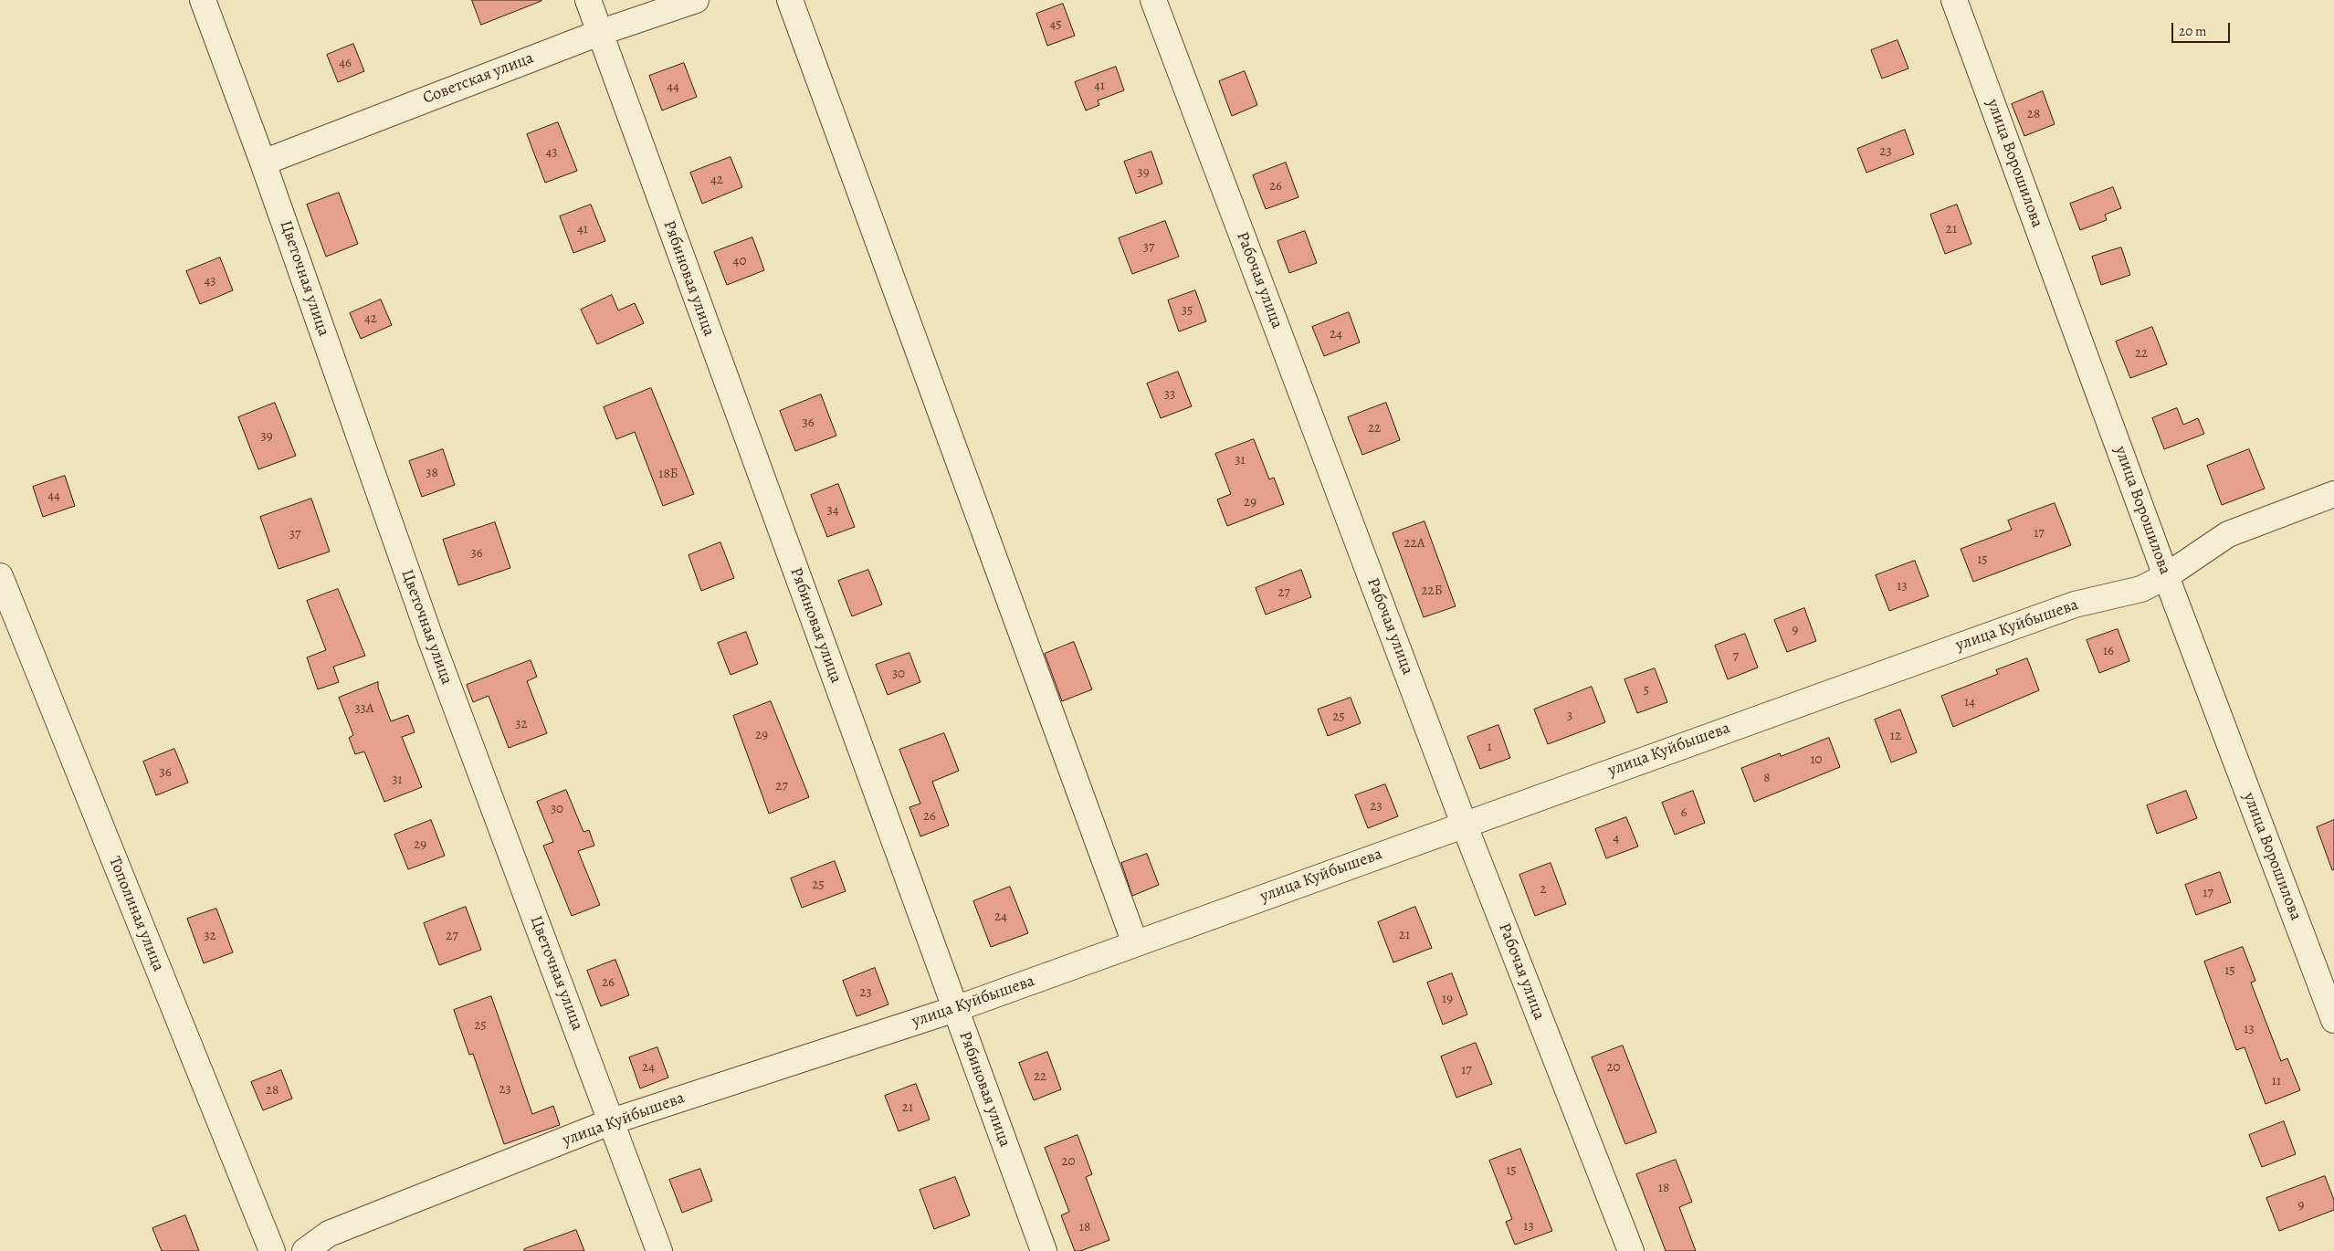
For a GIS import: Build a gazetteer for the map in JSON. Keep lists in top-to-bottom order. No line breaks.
{"streets":{"street":["Советская улица","улица Ворошилова","Цветочная улица","Рябиновая улица","Рабочая улица","улица Куйбышева","Тополиная улица"]},"crossings":[["Советская улица","Цветочная улица"],["Советская улица","Рябиновая улица"],["улица Ворошилова","улица Куйбышева"],["Цветочная улица","улица Куйбышева"],["Рябиновая улица","улица Куйбышева"],["Рабочая улица","улица Куйбышева"]],"house_numbers":["45","46","41","44","28","23","43","39","42","26","41","21","37","40","43","35","42","24","22","33","36","22","39","31","38","18Б","44","29","34","17","37","22А","36","15","13","22Б","27","9","16","7","30","5","14","33А","3","25","32","29","12","1","10","36","8","31","27","23","30","6","26","4","29","25","2","17","24","21","32","27","15","26","23","19","25","13","24","20","17","22","11","23","28","21","20","15","18","9","13","18"],"scale_bar":"20 m"}
